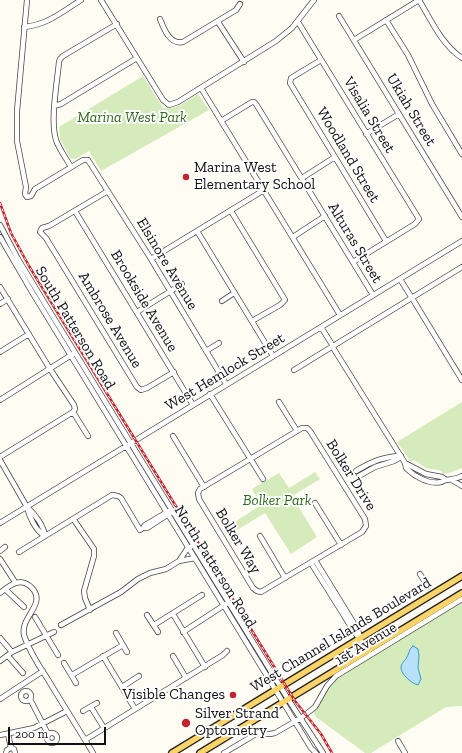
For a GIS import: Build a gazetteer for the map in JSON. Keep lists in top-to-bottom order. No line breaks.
{"streets":{"main road":["West Channel Islands Boulevard"],"street":["Ukiah Street","Visalia Street","Woodland Street","Alturas Street","Elsinore Avenue","Brookside Avenue","Ambrose Avenue","South Patterson Road","West Hemlock Street","Bolker Drive","Bolker Way","North Patterson Road","1st Avenue"]},"crossings":[["Visalia Street","Woodland Street"],["Alturas Street","West Hemlock Street"],["Elsinore Avenue","West Hemlock Street"],["Brookside Avenue","Ambrose Avenue"],["Brookside Avenue","West Hemlock Street"],["South Patterson Road","West Hemlock Street"],["South Patterson Road","North Patterson Road"],["West Hemlock Street","North Patterson Road"],["Bolker Drive","Bolker Way"],["North Patterson Road","West Channel Islands Boulevard"]],"parks":["Marina West Park","Bolker Park"],"places":["Marina West Elementary School","Visible Changes","Silver Strand Optometry"],"scale_bar":"200 m"}
